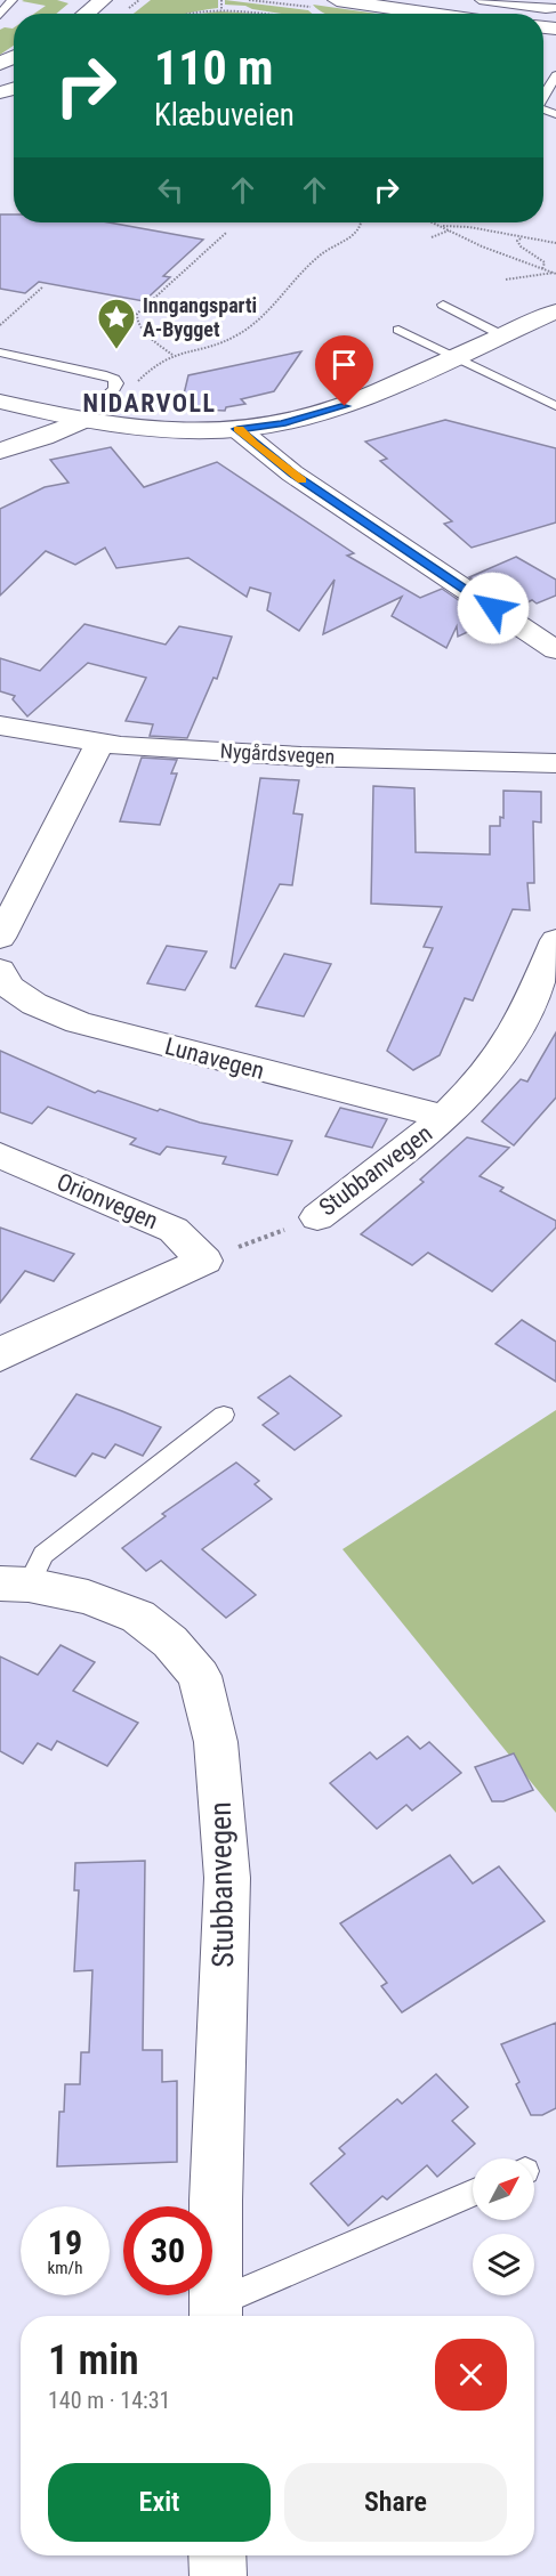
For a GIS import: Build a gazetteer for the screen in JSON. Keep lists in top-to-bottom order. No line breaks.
{"streets":{"street":["Nygårdsvegen","Lunavegen","Stubbanvegen","Orionvegen"]},"crossings":[["Lunavegen","Stubbanvegen"],["Stubbanvegen","Orionvegen"]],"districts":["NIDARVOLL"],"places":{"place":["Inngangsparti A-Bygget"]},"north":"top right","page":{"turn":["110 m","Klæbuveien"],"speed":"19 km/h","limit":"30","heading":["1 min","140 m · 14:31"],"buttons":["Exit","Share"]}}
